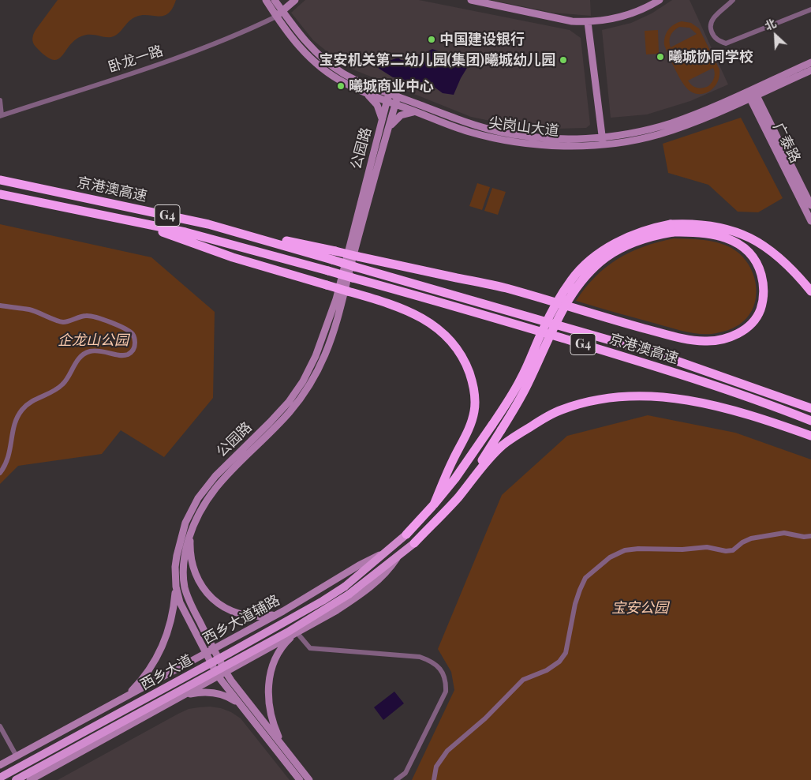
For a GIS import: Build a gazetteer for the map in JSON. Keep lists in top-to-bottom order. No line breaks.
{"streets":{"highway":["京港澳高速","G4"],"main road":["尖岗山大道","广泰路","公园路","西乡大道辅路","西乡大道"],"street":["卧龙一路"]},"crossings":[["卧龙一路","尖岗山大道"],["尖岗山大道","广泰路"],["尖岗山大道","公园路"],["公园路","西乡大道辅路"],["西乡大道辅路","西乡大道"]],"parks":["企龙山公园","宝安公园"],"places":["中国建设银行","曦城协同学校","宝安机关第二幼儿园(集团)曦城幼儿园","曦城商业中心"],"north":"top left"}
